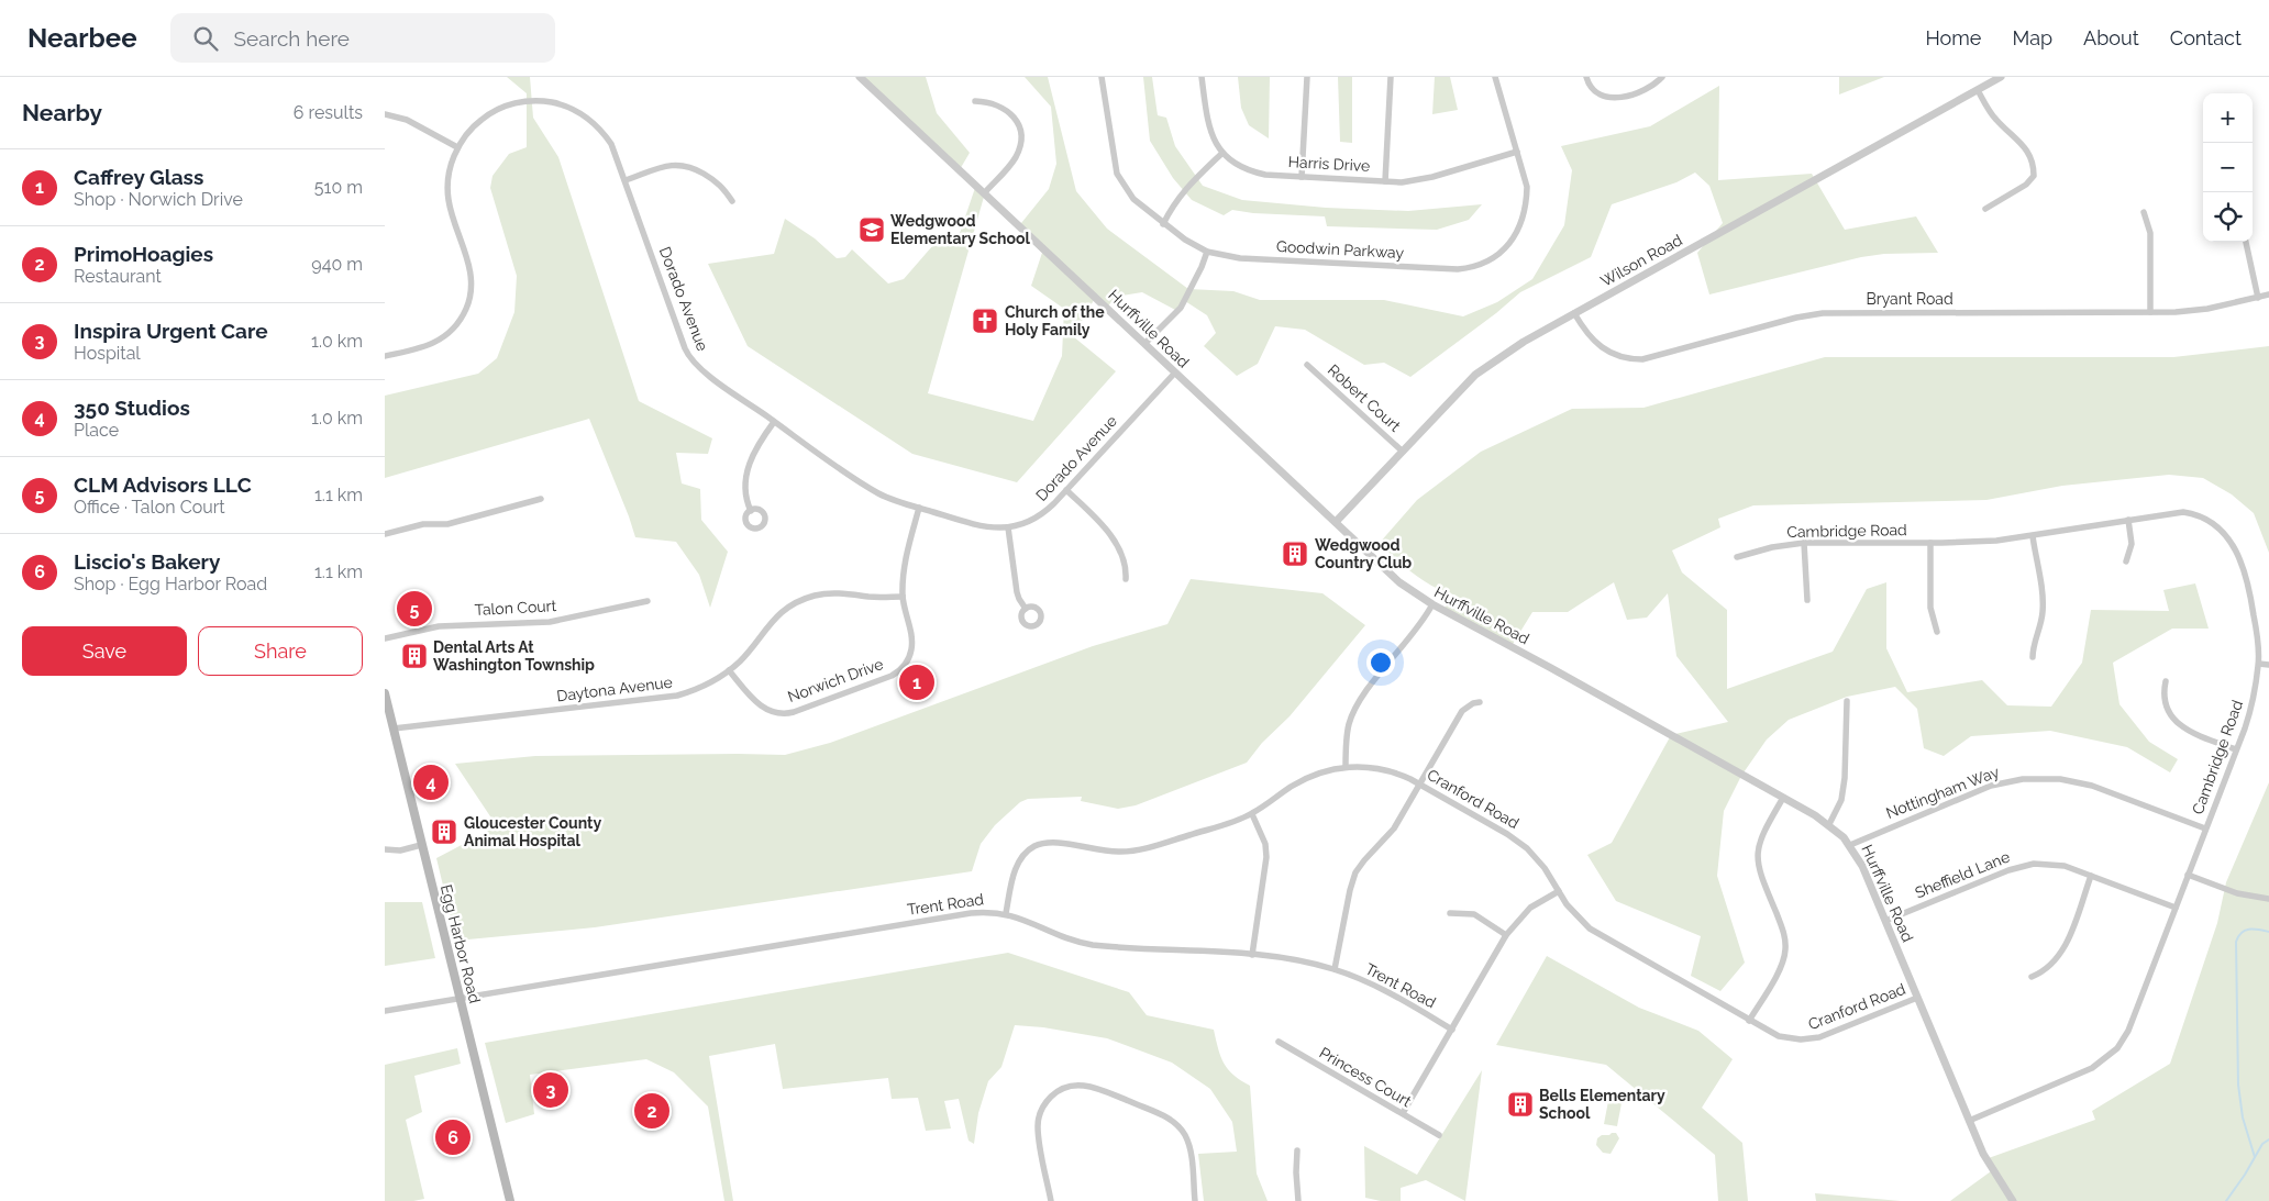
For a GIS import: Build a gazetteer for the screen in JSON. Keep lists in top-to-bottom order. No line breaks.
{"streets":{"main road":["Egg Harbor Road"],"street":["Harris Drive","Goodwin Parkway","Wilson Road","Dorado Avenue","Bryant Road","Hurffville Road","Robert Court","Cambridge Road","Talon Court","Norwich Drive","Daytona Avenue","Nottingham Way","Cranford Road","Sheffield Lane","Trent Road","Princess Court"]},"crossings":[["Harris Drive","Goodwin Parkway"],["Wilson Road","Bryant Road"],["Wilson Road","Hurffville Road"],["Wilson Road","Robert Court"],["Dorado Avenue","Hurffville Road"],["Dorado Avenue","Norwich Drive"],["Hurffville Road","Cambridge Road"],["Hurffville Road","Nottingham Way"],["Hurffville Road","Cranford Road"],["Hurffville Road","Sheffield Lane"],["Cambridge Road","Nottingham Way"],["Cambridge Road","Sheffield Lane"],["Norwich Drive","Daytona Avenue"],["Daytona Avenue","Egg Harbor Road"],["Cranford Road","Trent Road"],["Trent Road","Egg Harbor Road"]],"places":{"school or university":["Wedgwood Elementary School"],"church":["Church of the Holy Family"],"building":["Wedgwood Country Club","Dental Arts At Washington Township","Gloucester County Animal Hospital","Bells Elementary School"]},"page":{"header":"Nearbee","search":"Search here","nav":["Home","Map","About","Contact"],"heading":["Nearby","6 results"],"map_buttons":["+","−"],"list":[{"mark":"1","name":"Caffrey Glass","note":"Shop · Norwich Drive","value":"510 m"},{"mark":"2","name":"PrimoHoagies","note":"Restaurant","value":"940 m"},{"mark":"3","name":"Inspira Urgent Care","note":"Hospital","value":"1.0 km"},{"mark":"4","name":"350 Studios","note":"Place","value":"1.0 km"},{"mark":"5","name":"CLM Advisors LLC","note":"Office · Talon Court","value":"1.1 km"},{"mark":"6","name":"Liscio's Bakery","note":"Shop · Egg Harbor Road","value":"1.1 km"}],"pins":["5","1","4","3","2","6"],"buttons":["Save","Share"]}}
